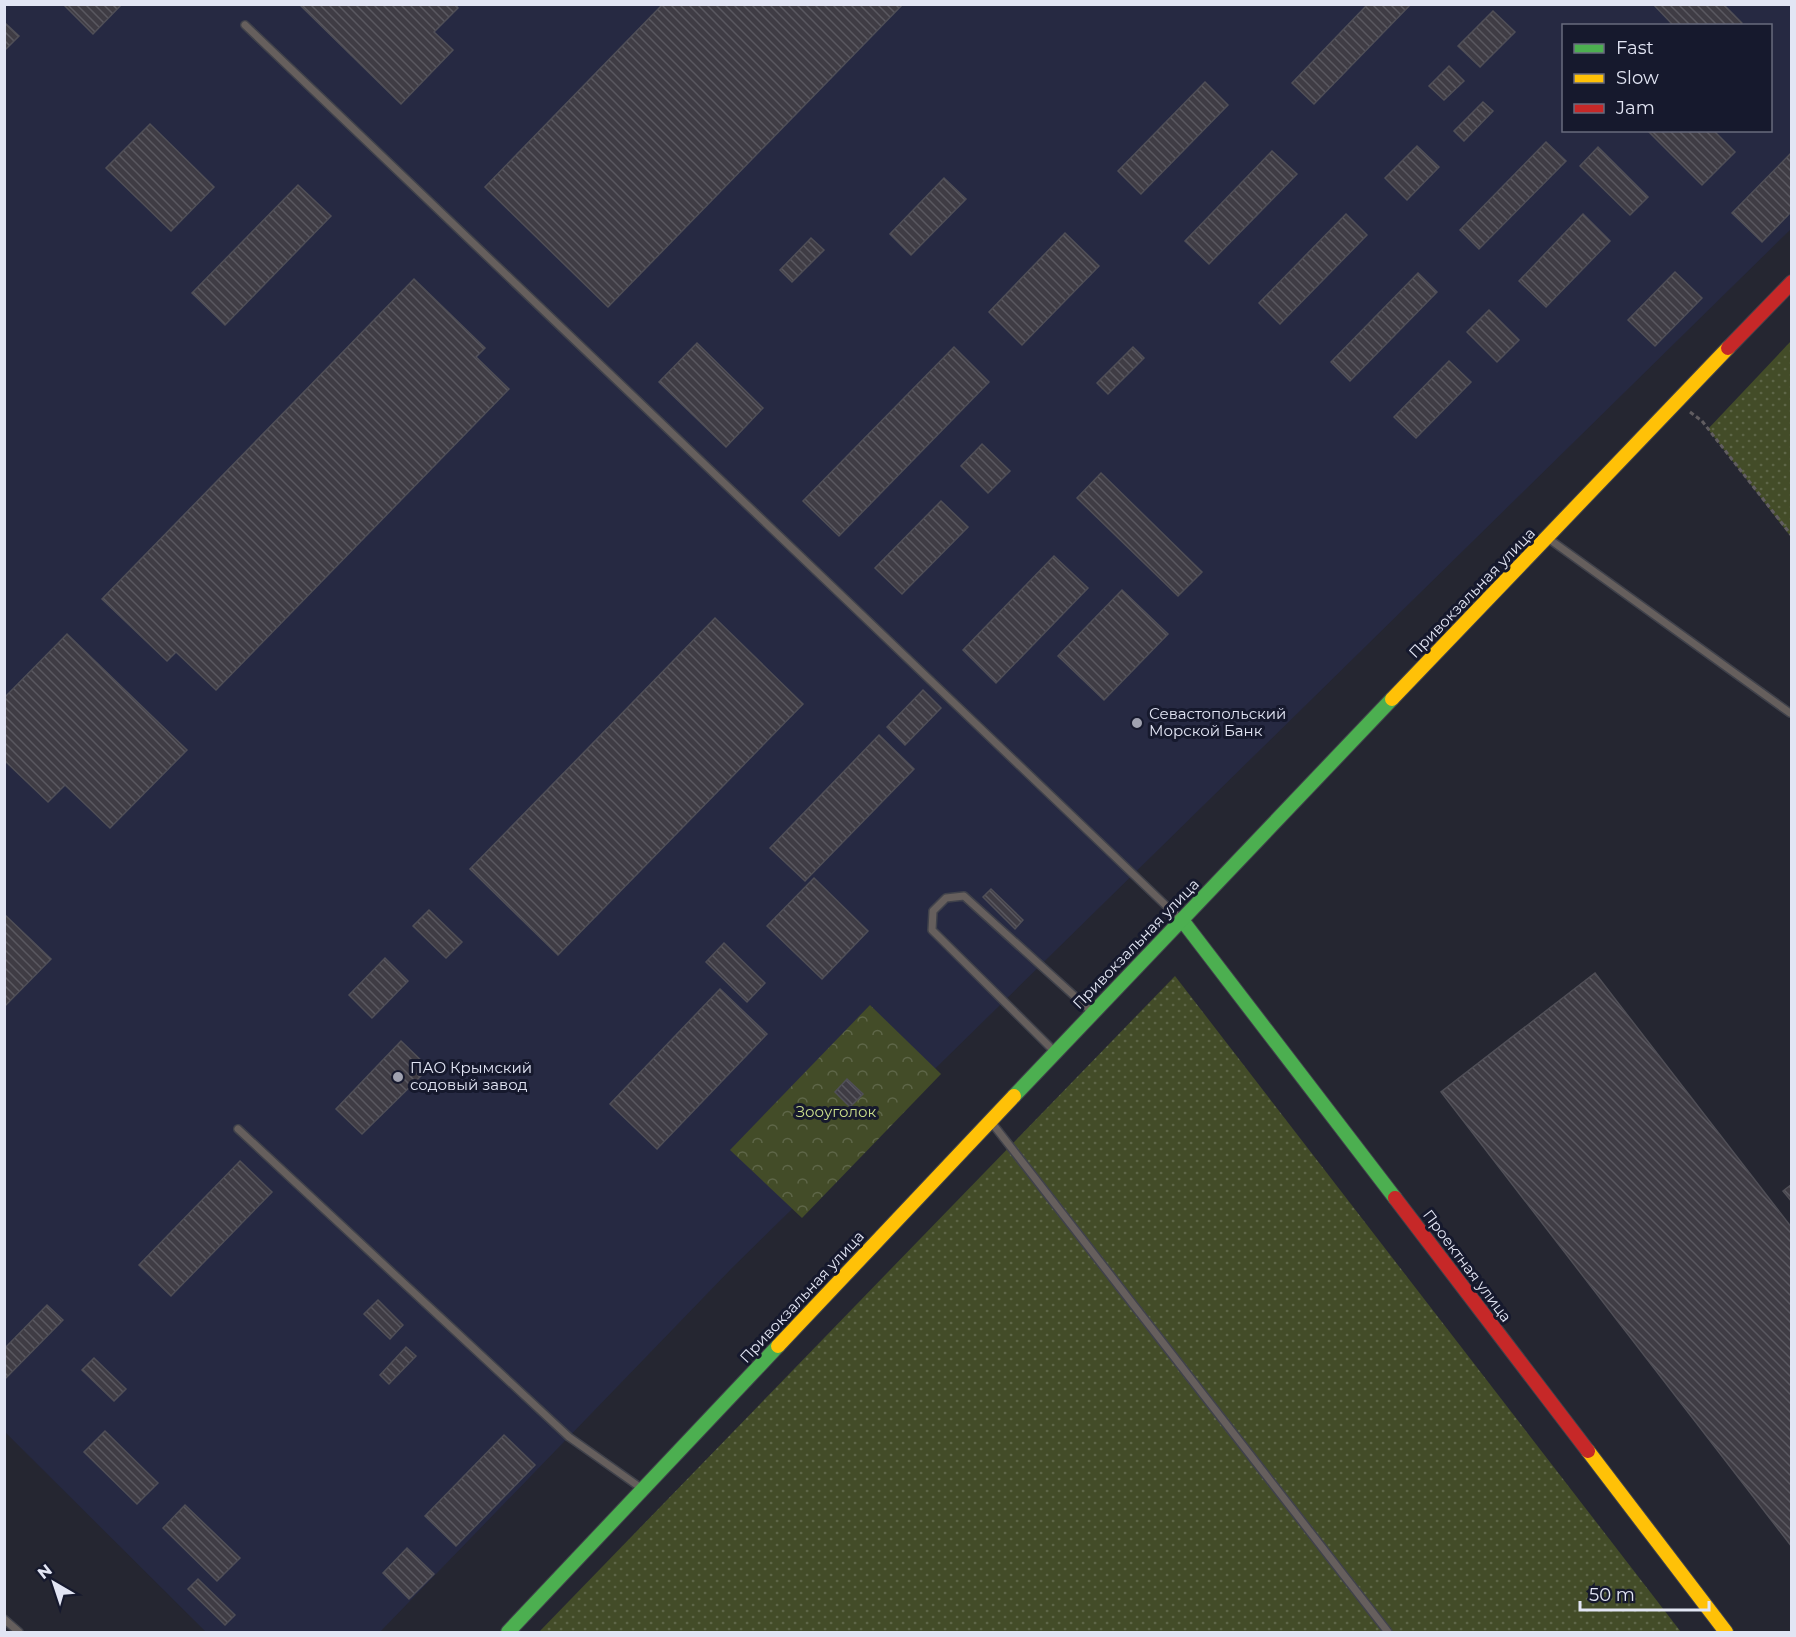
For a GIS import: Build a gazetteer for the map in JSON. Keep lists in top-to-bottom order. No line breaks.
{"streets":{"main road":["Привокзальная улица","Проектная улица"]},"crossings":[["Привокзальная улица","Проектная улица"]],"parks":["Зооуголок"],"places":["Севастопольский Морской Банк","ПАО Крымский содовый завод"],"legend":["Fast","Slow","Jam"],"scale_bar":"50 m","north":"top left"}
